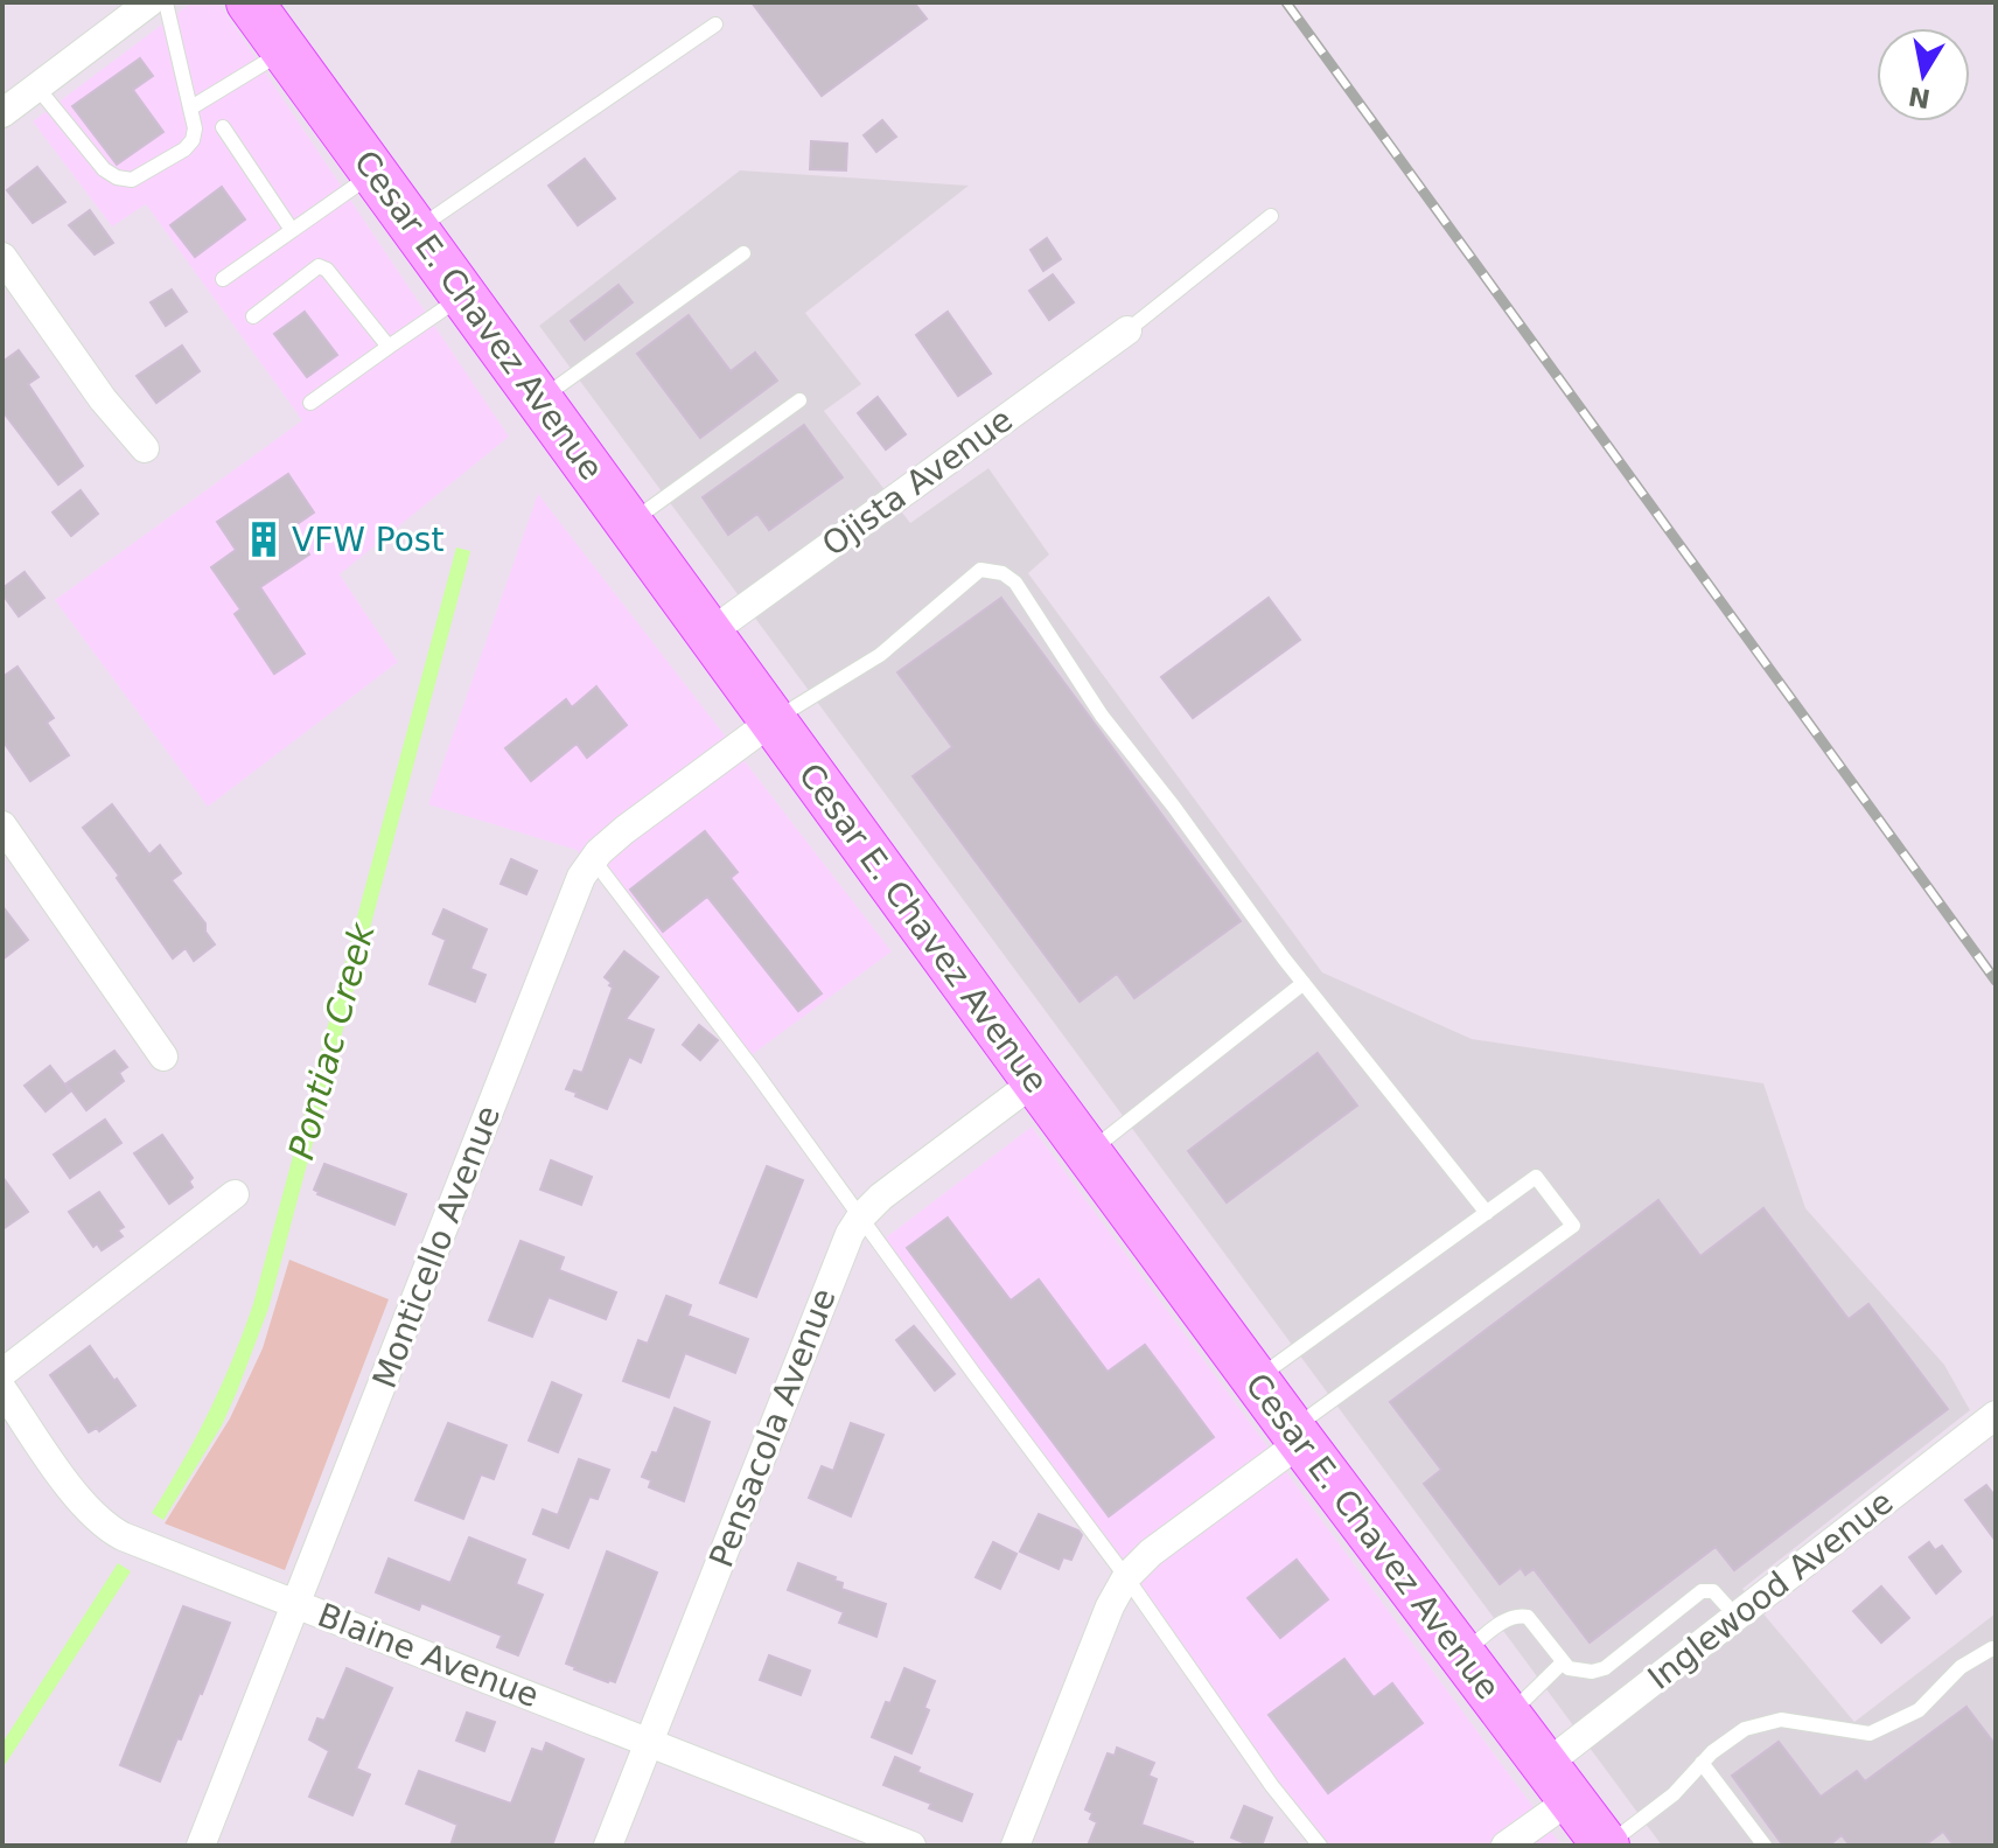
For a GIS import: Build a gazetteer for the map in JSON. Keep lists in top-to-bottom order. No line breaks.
{"streets":{"main road":["Cesar E. Chavez Avenue"],"street":["Ojista Avenue","Monticello Avenue","Pensacola Avenue","Inglewood Avenue","Blaine Avenue"]},"crossings":[["Cesar E. Chavez Avenue","Ojista Avenue"],["Cesar E. Chavez Avenue","Monticello Avenue"],["Cesar E. Chavez Avenue","Pensacola Avenue"],["Cesar E. Chavez Avenue","Inglewood Avenue"],["Monticello Avenue","Blaine Avenue"],["Pensacola Avenue","Blaine Avenue"]],"water":["Pontiac Creek"],"places":{"building":["VFW Post"]},"north":"bottom"}
